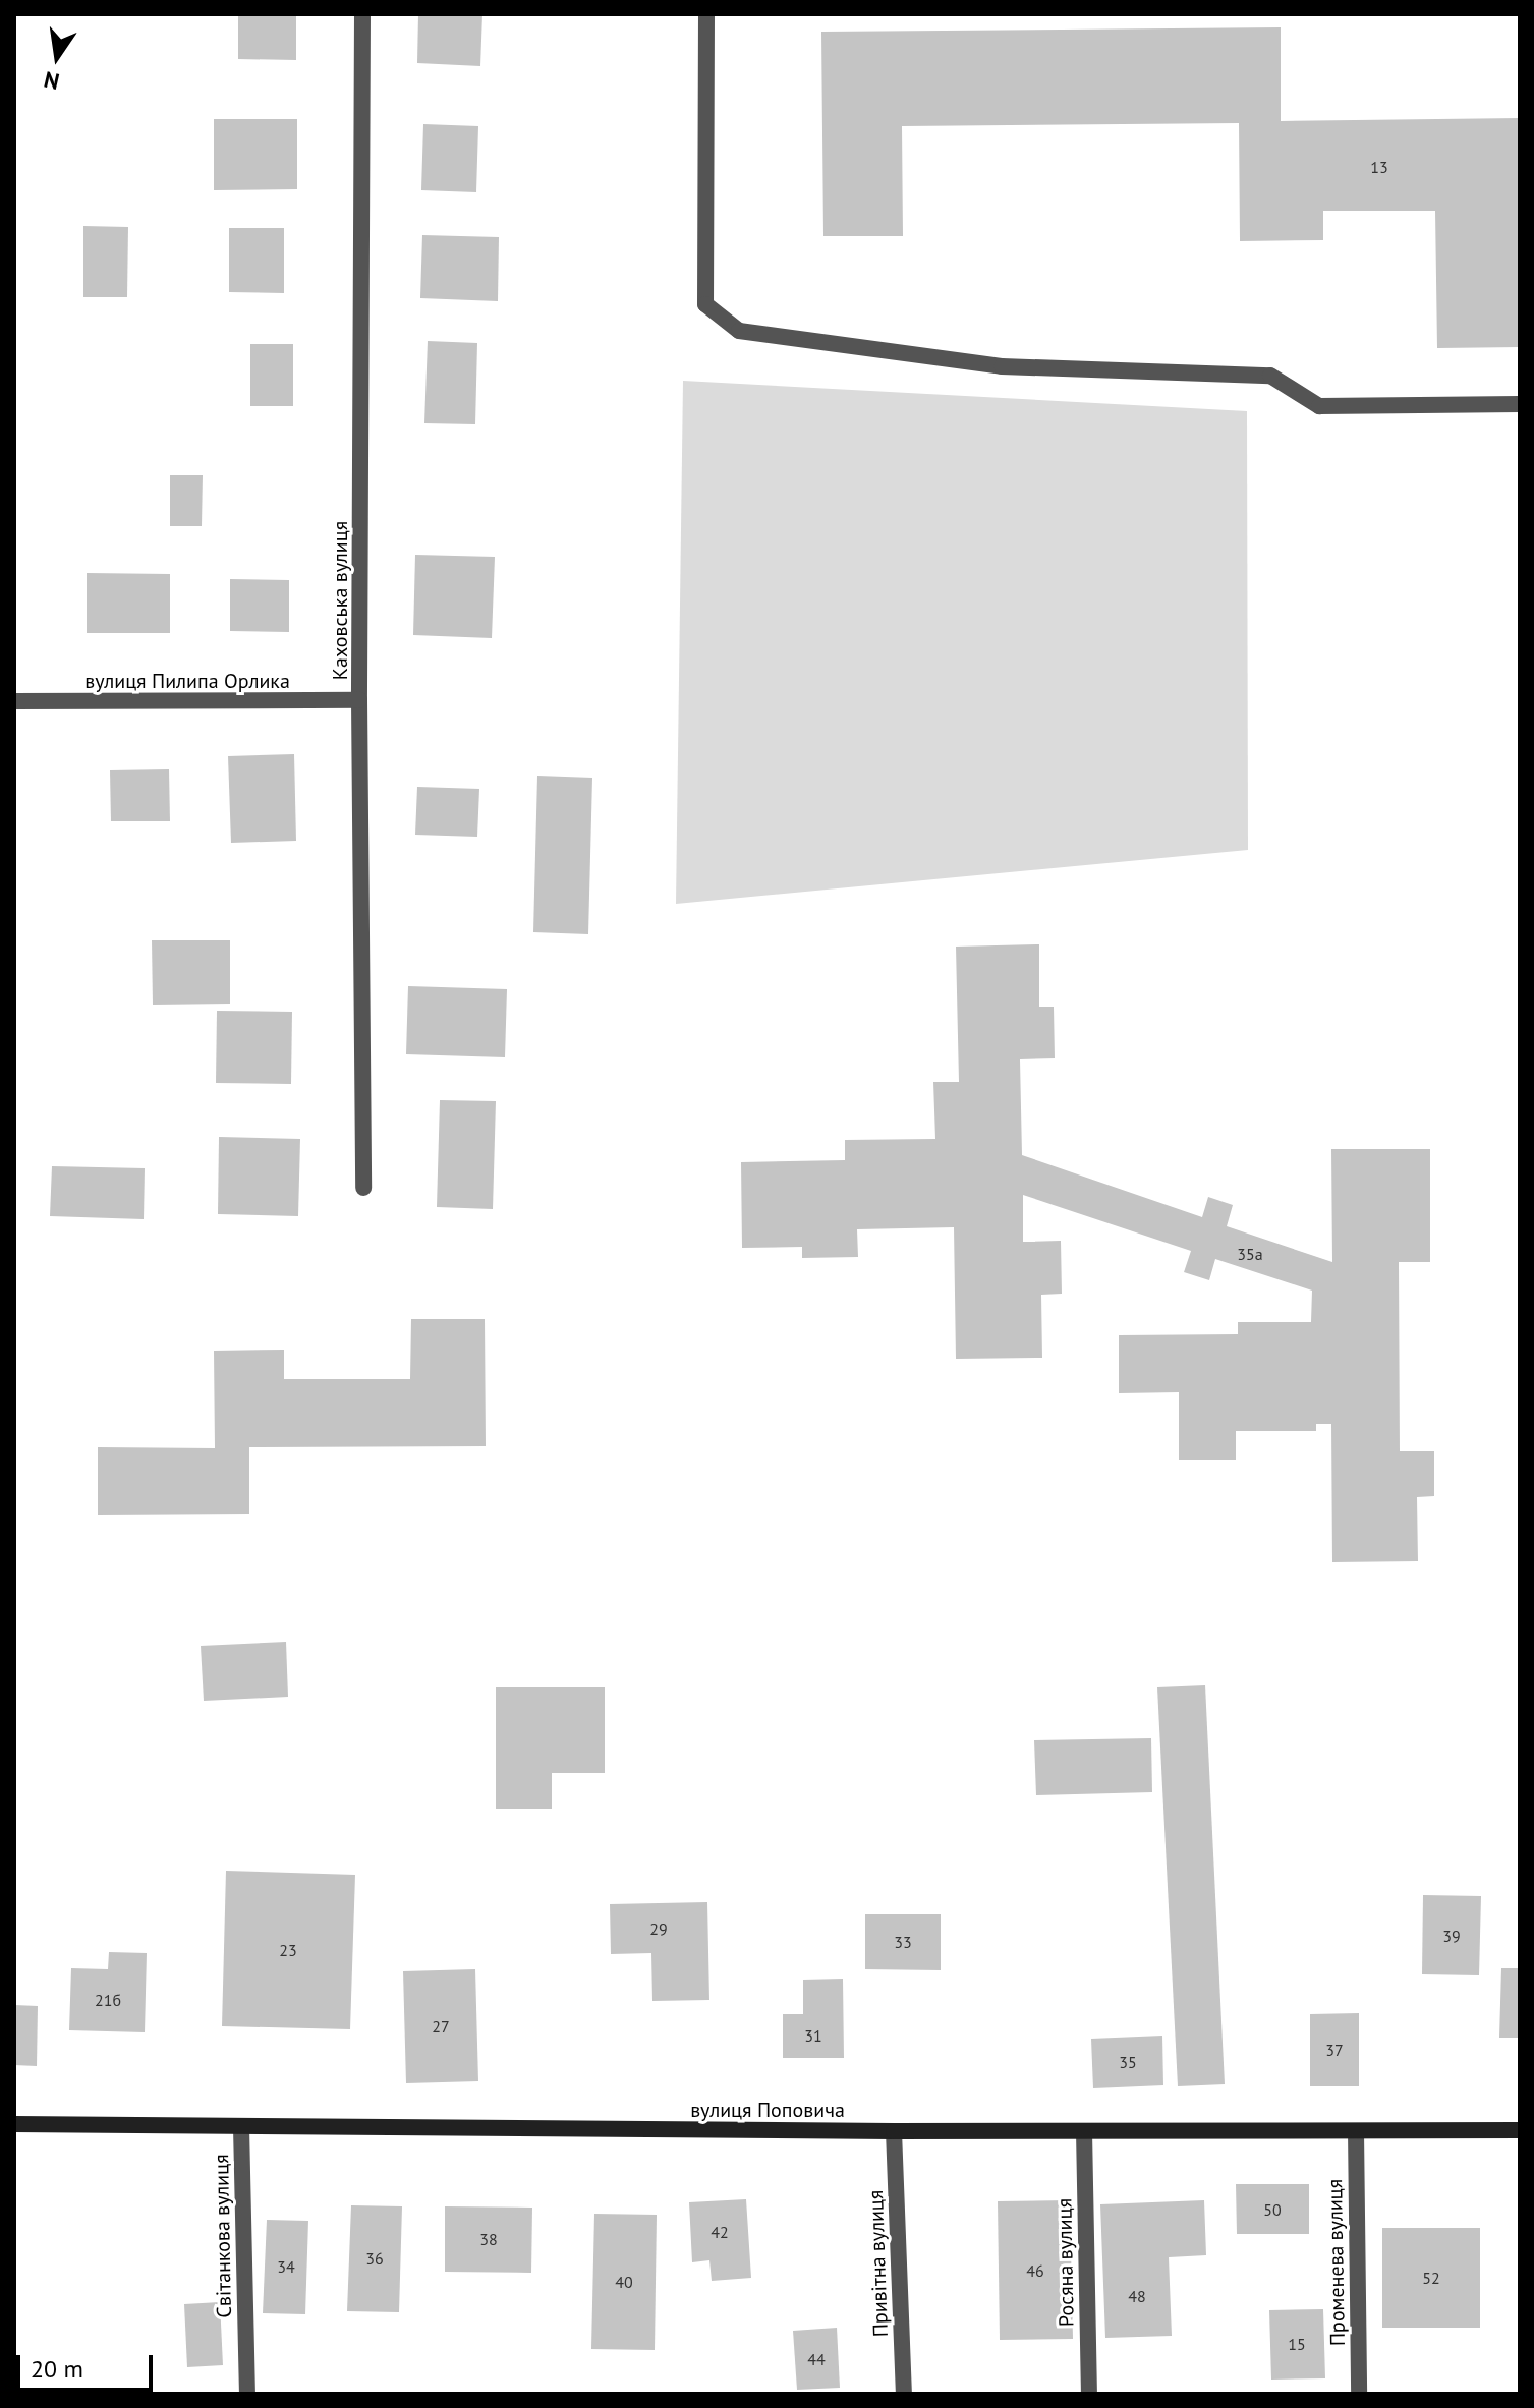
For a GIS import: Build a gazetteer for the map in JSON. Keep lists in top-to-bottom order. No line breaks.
{"streets":{"street":["Каховська вулиця","вулиця Пилипа Орлика","вулиця Поповича","Світанкова вулиця","Росяна вулиця","Променева вулиця","Привітна вулиця"]},"crossings":[["Каховська вулиця","вулиця Пилипа Орлика"],["вулиця Поповича","Світанкова вулиця"],["вулиця Поповича","Росяна вулиця"],["вулиця Поповича","Променева вулиця"],["вулиця Поповича","Привітна вулиця"]],"house_numbers":["13","35а","29","39","33","23","21б","27","31","37","35","50","42","38","36","34","46","52","40","48","15","44"],"scale_bar":"20 m","north":"bottom"}
